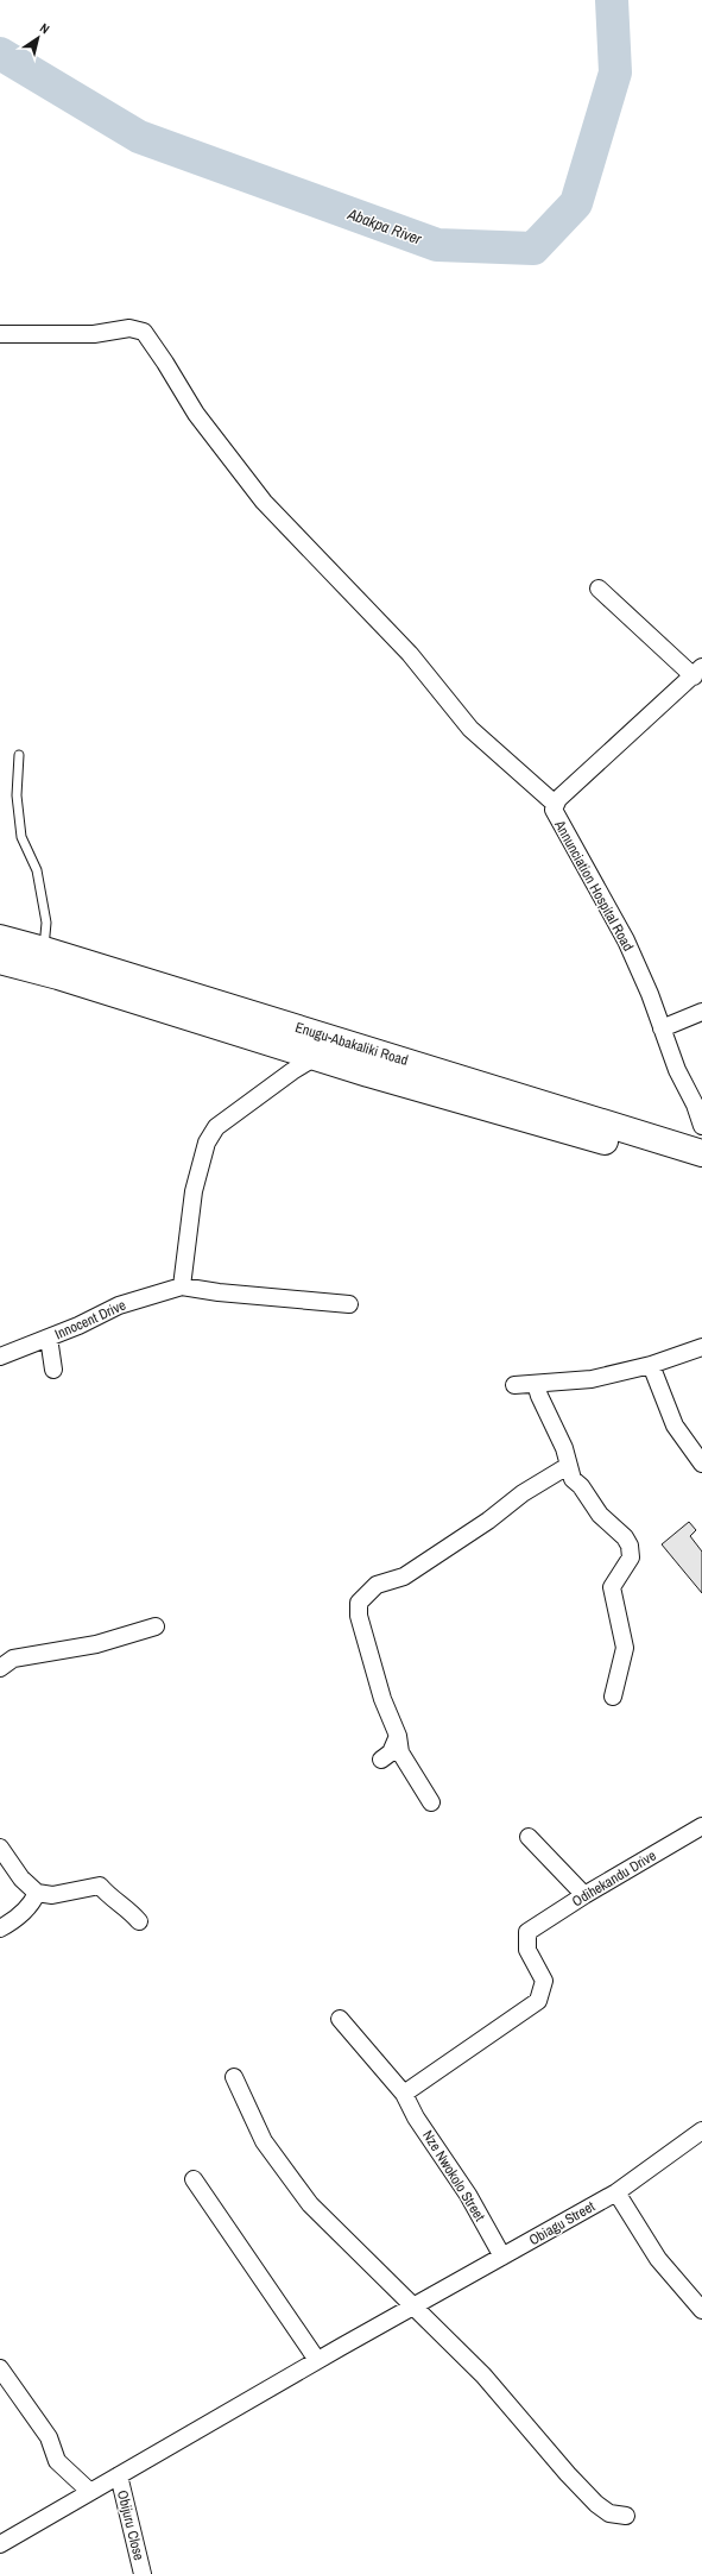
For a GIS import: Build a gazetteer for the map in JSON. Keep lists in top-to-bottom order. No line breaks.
{"streets":{"highway":["Enugu-Abakaliki Road"],"street":["Annunciation Hospital Road","Innocent Drive","Odihekandu Drive","Nze Nwokolo Street","Obiagu Street","Obijuru Close"]},"crossings":[["Odihekandu Drive","Nze Nwokolo Street"],["Nze Nwokolo Street","Obiagu Street"],["Obiagu Street","Obijuru Close"]],"water":["Abakpa River"],"north":"top right"}
